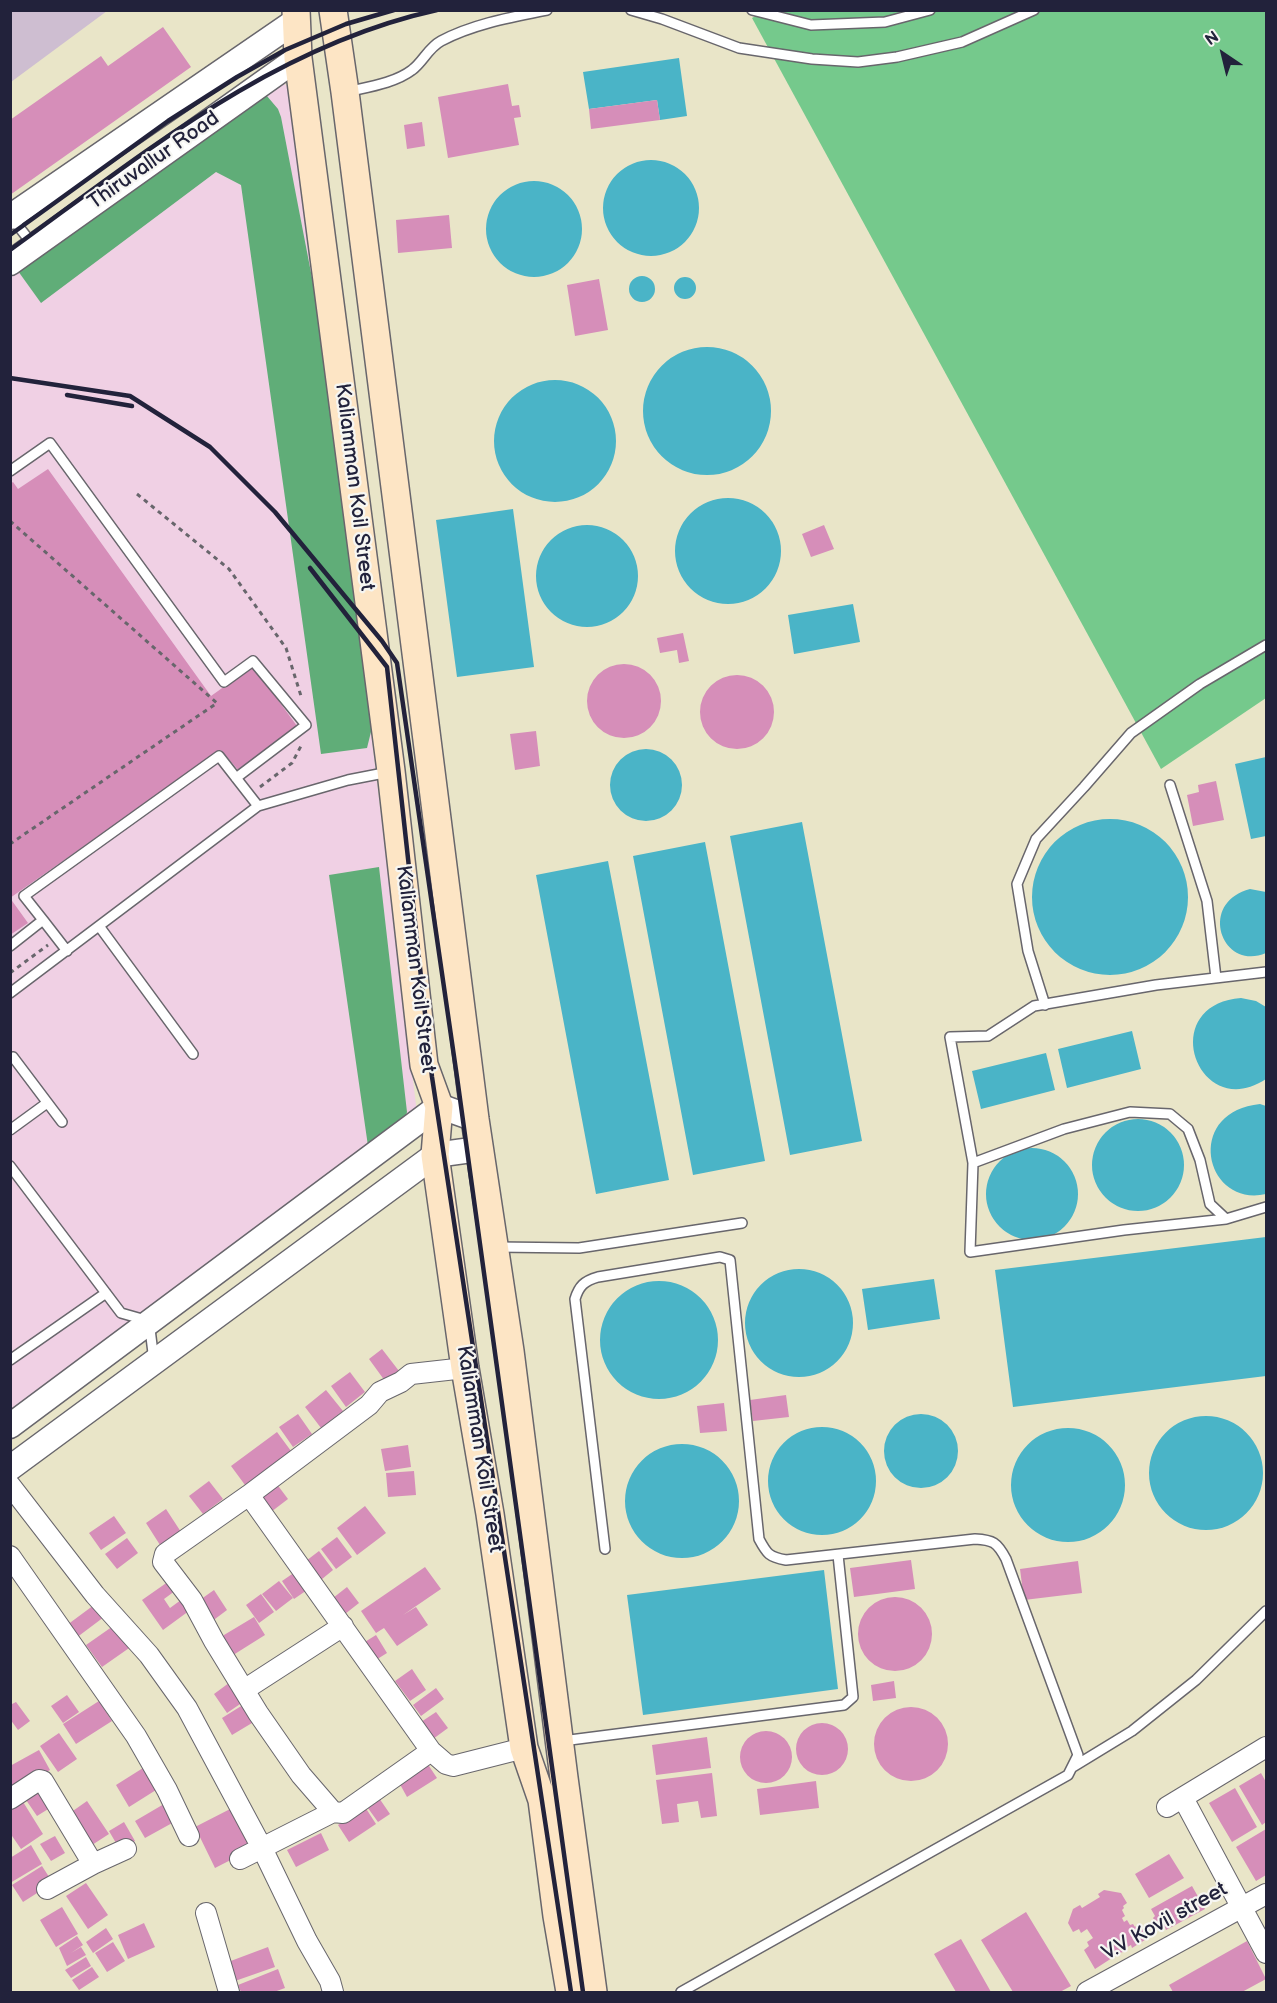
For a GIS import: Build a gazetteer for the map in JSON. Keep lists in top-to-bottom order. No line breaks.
{"streets":{"main road":["Kaliamman Koil Street"],"street":["Thiruvallur Road","V.V Kovil street"]},"crossings":[["Thiruvallur Road","Kaliamman Koil Street"]],"north":"top left"}
